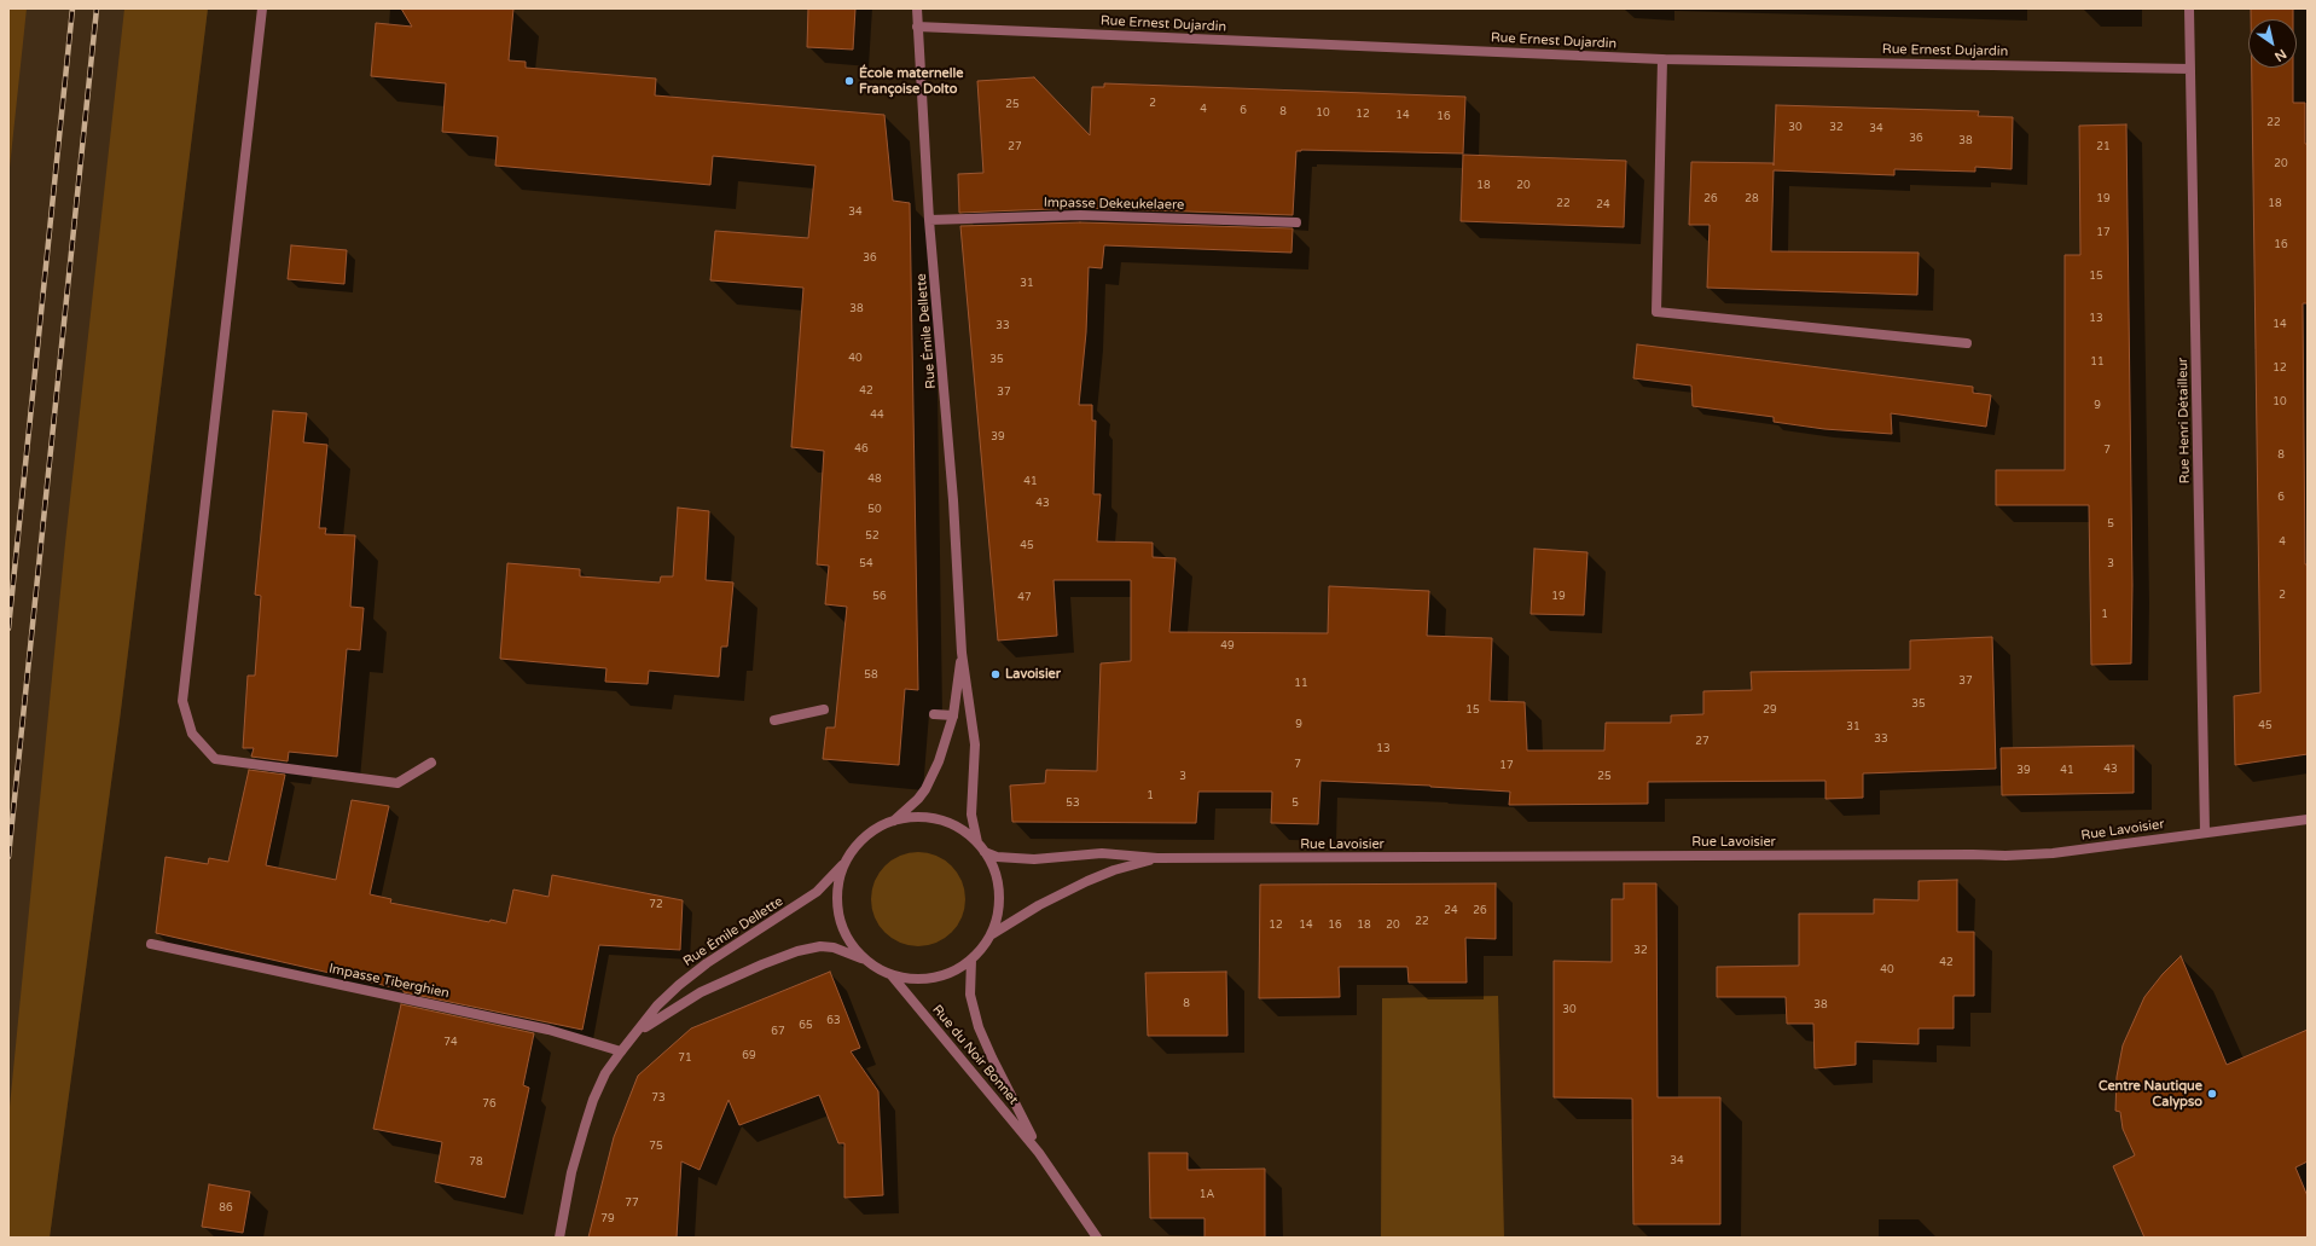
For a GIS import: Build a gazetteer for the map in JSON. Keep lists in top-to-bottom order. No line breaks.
{"streets":{"street":["Rue Ernest Dujardin","Impasse Dekeukelaere","Rue Émile Dellette","Rue Henri Détailleur","Rue Lavoisier","Impasse Tiberghien","Rue du Noir Bonnet"]},"crossings":[["Rue Ernest Dujardin","Rue Émile Dellette"],["Rue Ernest Dujardin","Rue Henri Détailleur"],["Impasse Dekeukelaere","Rue Émile Dellette"],["Rue Émile Dellette","Rue Lavoisier"],["Rue Émile Dellette","Impasse Tiberghien"],["Rue Émile Dellette","Rue du Noir Bonnet"],["Rue Henri Détailleur","Rue Lavoisier"],["Rue Lavoisier","Rue du Noir Bonnet"]],"places":["École maternelle Françoise Dolto","Lavoisier","Centre Nautique Calypso"],"house_numbers":["2","25","4","6","8","10","12","14","16","22","30","32","34","36","38","27","21","20","18","20","26","28","19","22","18","24","34","17","16","36","15","31","38","13","14","33","40","35","11","12","42","37","10","9","44","39","46","7","8","48","41","6","43","50","5","52","4","45","54","3","2","56","19","47","1","49","58","37","11","35","15","29","9","45","31","33","27","13","7","17","43","39","41","3","25","1","53","5","72","24","26","22","12","14","16","18","20","32","42","40","8","38","30","63","65","67","74","69","71","73","76","75","34","78","1A","77","86","79"],"north":"bottom right"}
